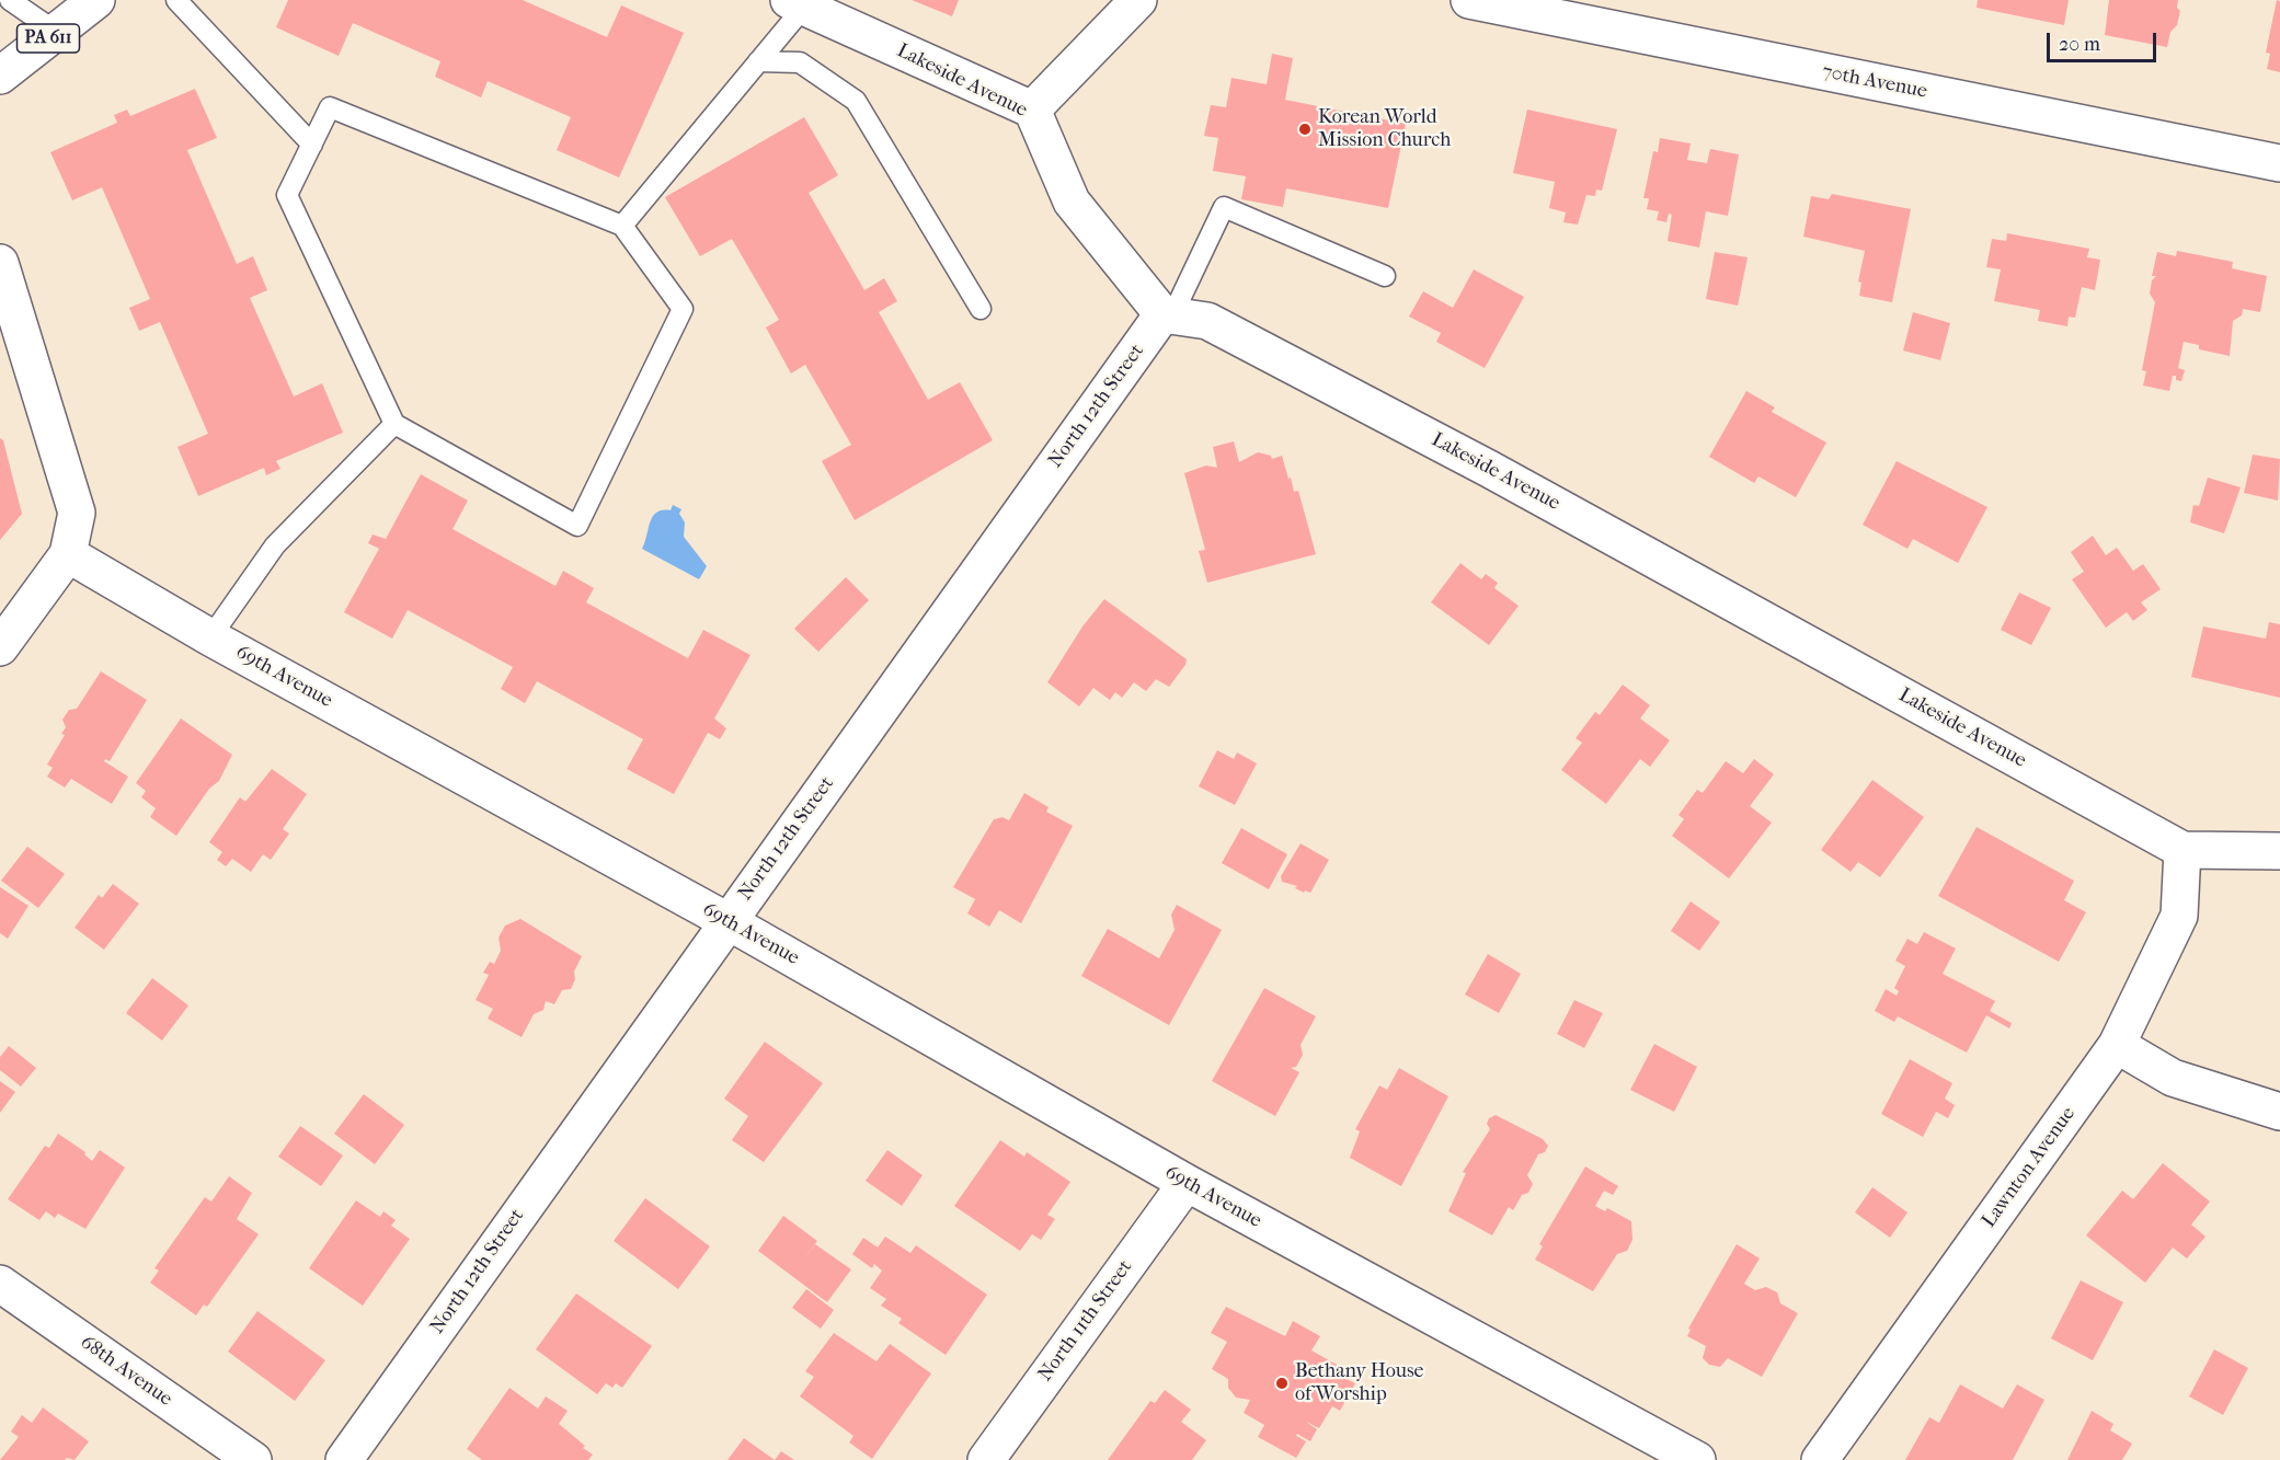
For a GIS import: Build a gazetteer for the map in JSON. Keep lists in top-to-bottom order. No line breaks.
{"streets":{"street":["PA 611","Lakeside Avenue","70th Avenue","North 12th Street","69th Avenue","Lawnton Avenue","North 11th Street","68th Avenue"]},"crossings":[["Lakeside Avenue","North 12th Street"],["Lakeside Avenue","Lawnton Avenue"],["North 12th Street","69th Avenue"],["69th Avenue","North 11th Street"]],"places":["Korean World Mission Church","Bethany House of Worship"],"scale_bar":"20 m"}
